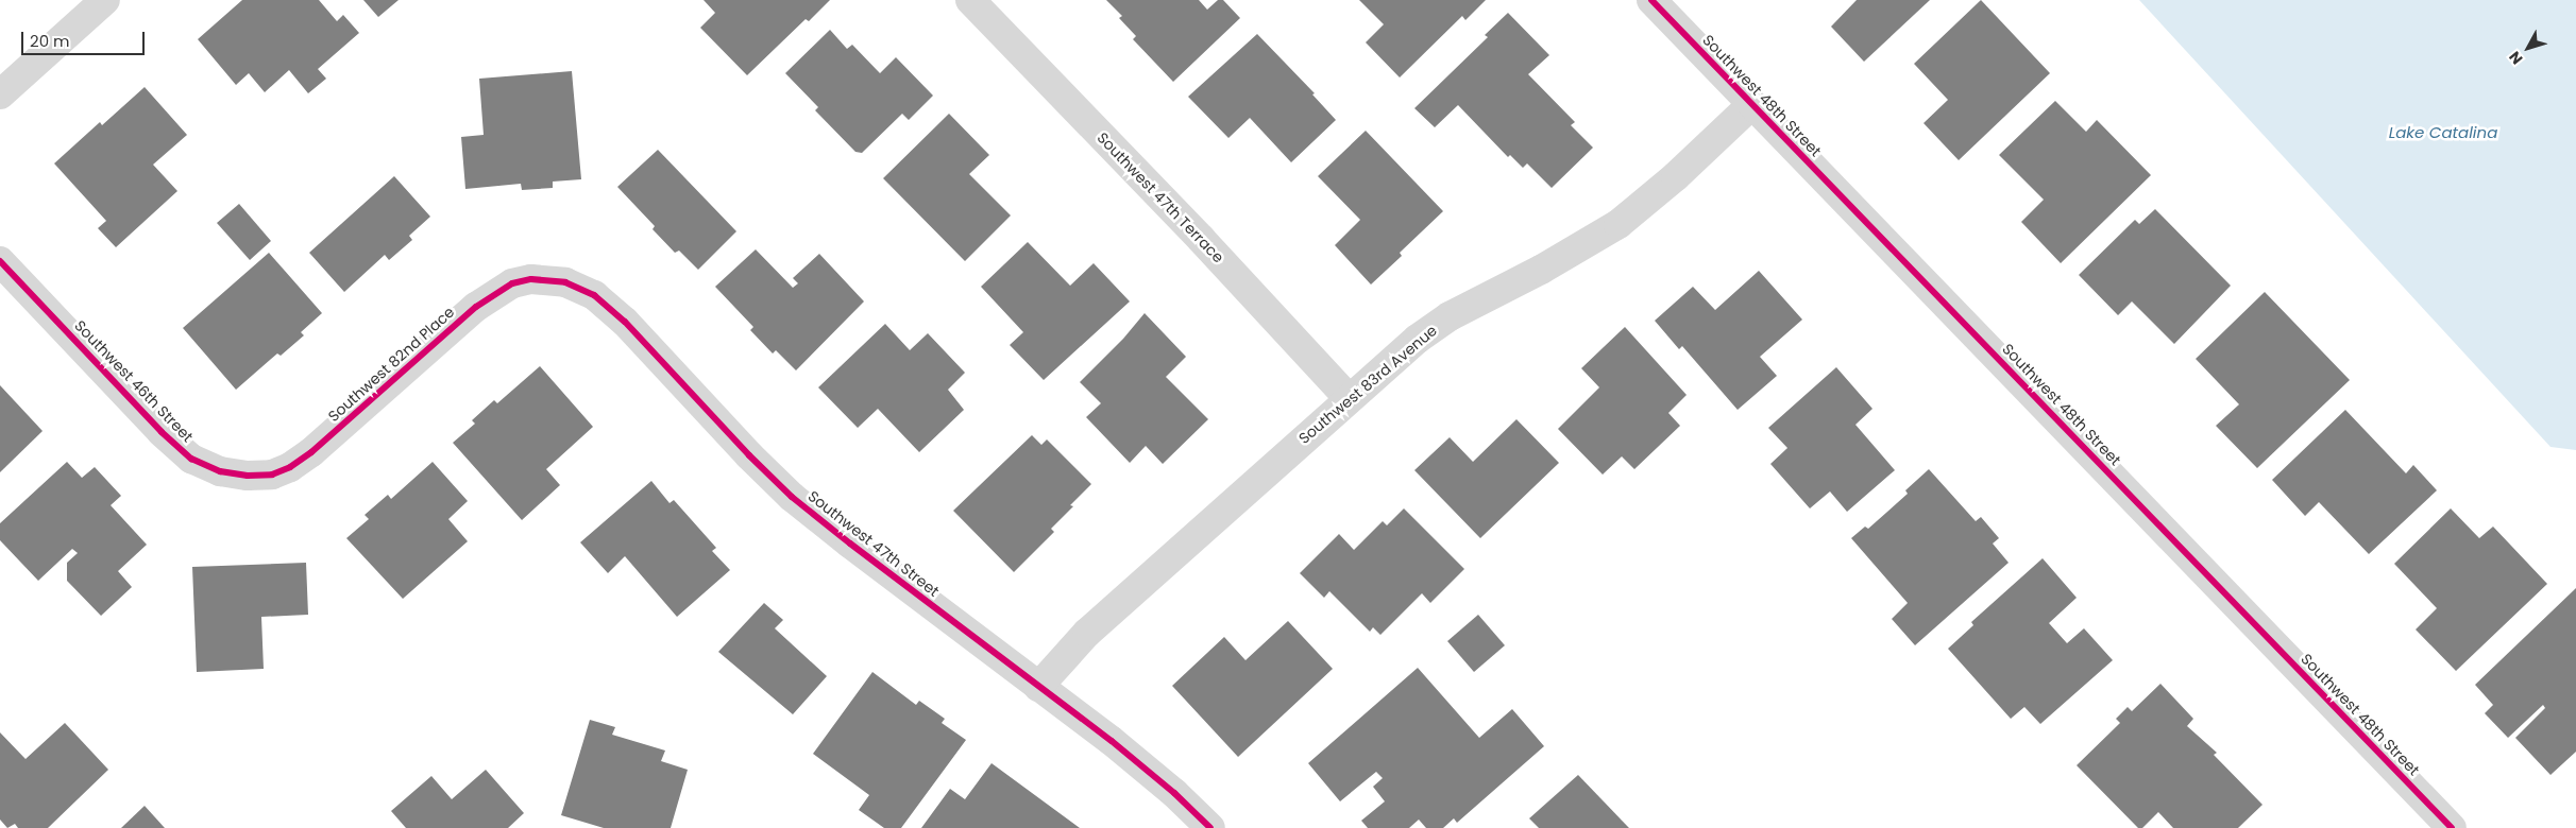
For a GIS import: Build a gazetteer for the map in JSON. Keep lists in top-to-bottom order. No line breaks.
{"streets":{"street":["Southwest 48th Street","Southwest 47th Terrace","Southwest 82nd Place","Southwest 46th Street","Southwest 83rd Avenue","Southwest 47th Street"]},"crossings":[["Southwest 48th Street","Southwest 83rd Avenue"],["Southwest 47th Terrace","Southwest 83rd Avenue"],["Southwest 82nd Place","Southwest 46th Street"],["Southwest 82nd Place","Southwest 47th Street"],["Southwest 83rd Avenue","Southwest 47th Street"]],"water":["Lake Catalina"],"scale_bar":"20 m","north":"bottom left"}
